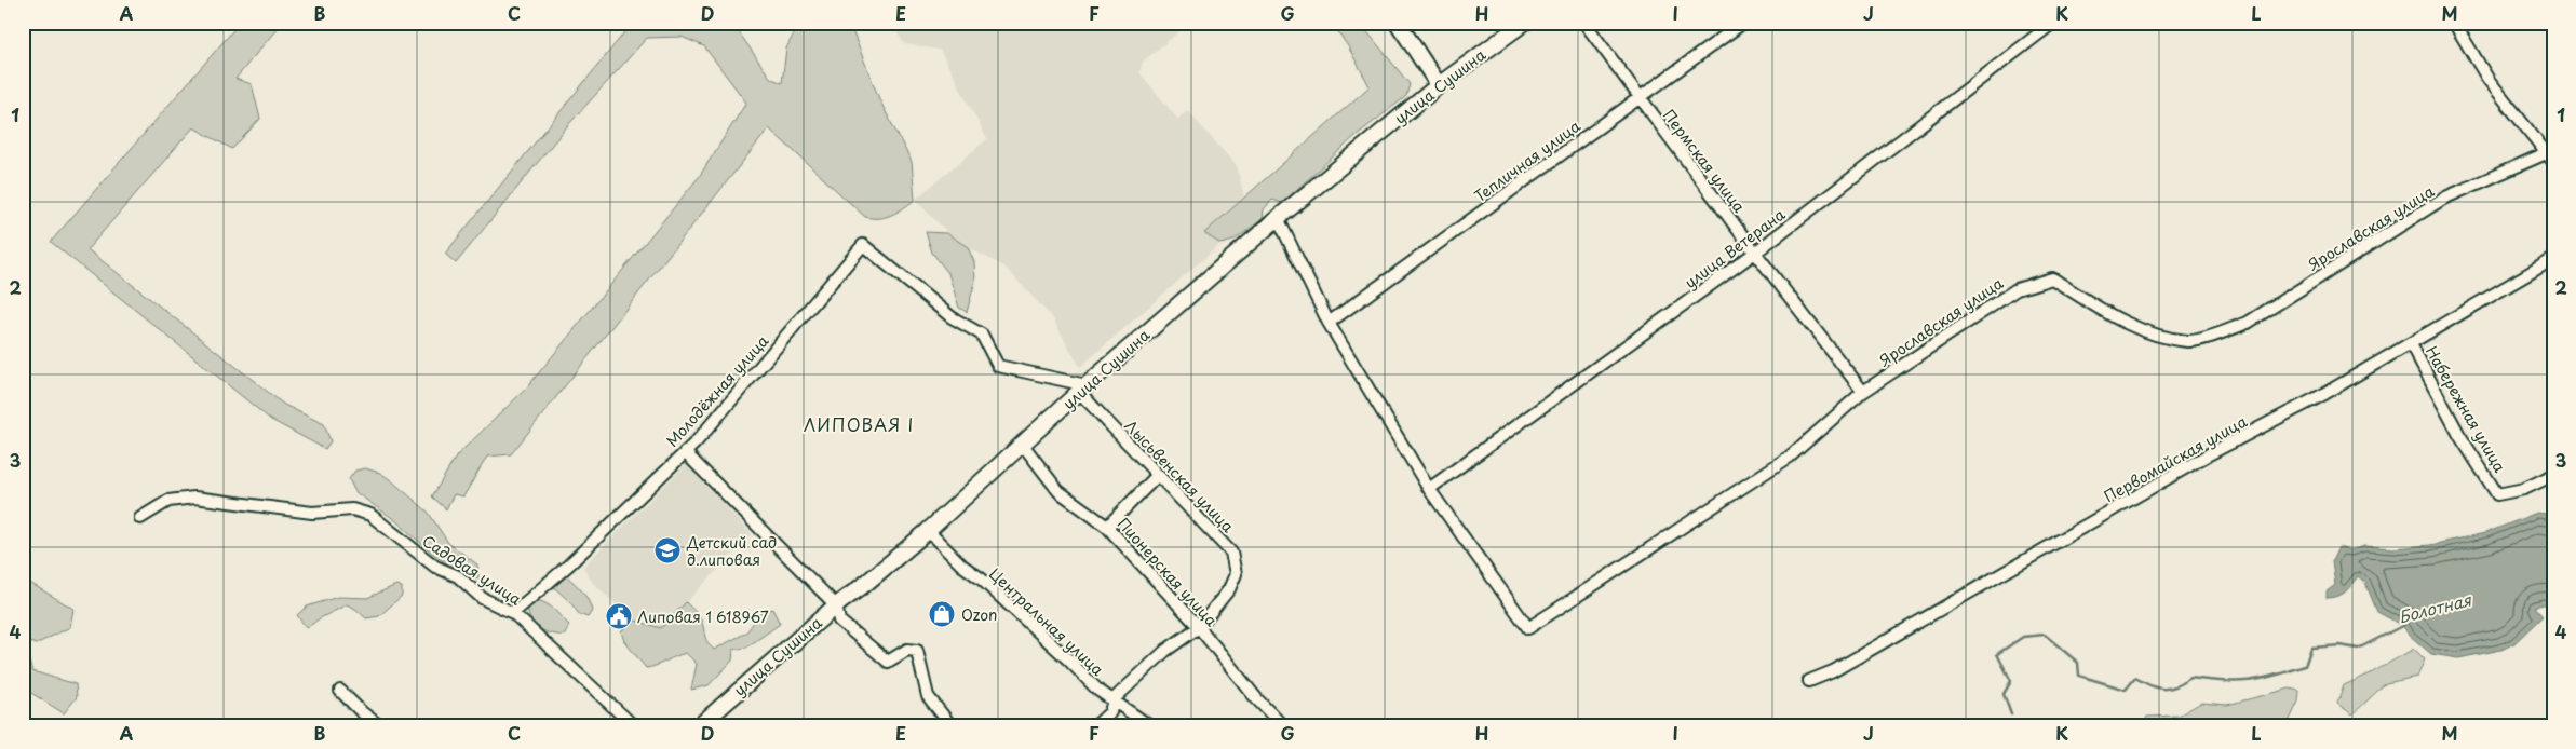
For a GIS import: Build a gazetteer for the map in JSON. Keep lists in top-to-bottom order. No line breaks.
{"streets":{"street":["улица Сушина","Тепличная улица","Пермская улица","Ярославская улица","улица Ветерана","Молодёжная улица","Набережная улица","Первомайская улица","Лысьвенская улица","Садовая улица","Пионерская улица","Центральная улица"]},"crossings":[["улица Сушина","Молодёжная улица"],["улица Сушина","Лысьвенская улица"],["улица Сушина","Пионерская улица"],["улица Сушина","Центральная улица"],["Тепличная улица","Пермская улица"],["Пермская улица","Ярославская улица"],["Пермская улица","улица Ветерана"],["Ярославская улица","улица Ветерана"],["Молодёжная улица","Лысьвенская улица"],["Молодёжная улица","Садовая улица"],["Набережная улица","Первомайская улица"],["Лысьвенская улица","Пионерская улица"]],"districts":["ЛИПОВАЯ I"],"water":["Болотная"],"places":{"school or university":["Детский сад д.липовая"],"shop":["Ozon"],"public building":["Липовая 1 618967"]},"grid":{"columns":["A","B","C","D","E","F","G","H","I","J","K","L","M"],"rows":["1","2","3","4"]}}
